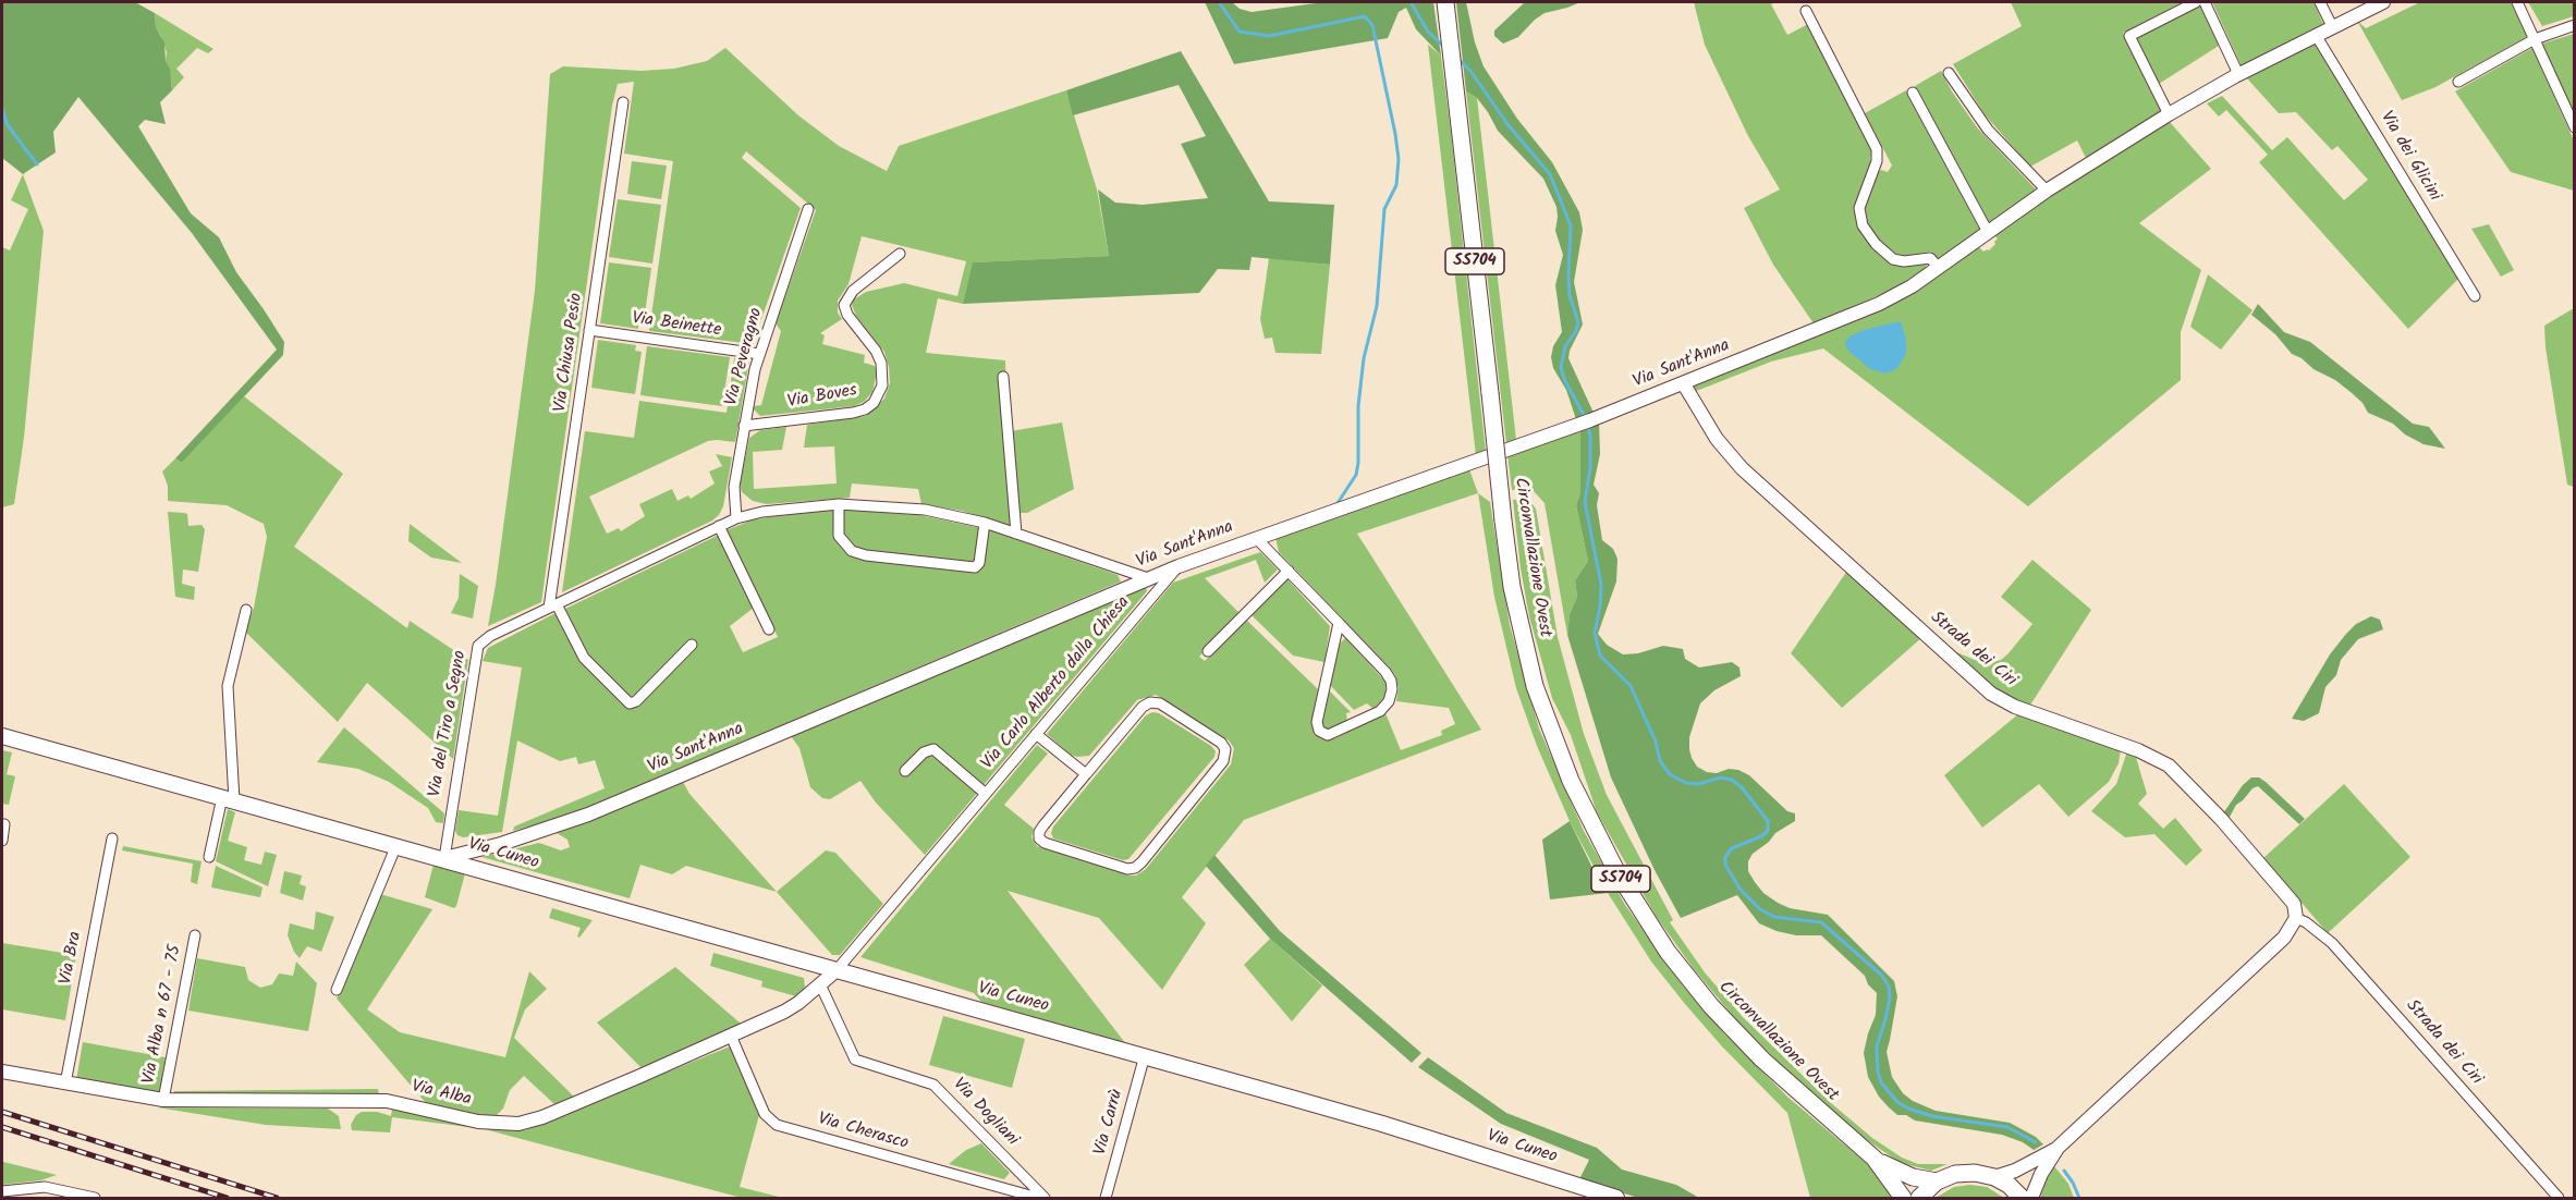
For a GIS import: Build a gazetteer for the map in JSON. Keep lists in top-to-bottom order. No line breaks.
{"streets":{"main road":["SS704","Circonvallazione Ovest","Via Cuneo"],"street":["Via dei Glicini","Via Beinette","Via Chiusa Pesio","Via Peveragno","Via Sant'Anna","Via Boves","Strada dei Ciri","Via Carlo Alberto dalla Chiesa","Via del Tiro a Segno","Via Bra","Via Alba n 67 - 75","Via Alba","Via Dogliani","Via Carrù","Via Cherasco"]},"crossings":[["Via dei Glicini","Via Sant'Anna"],["SS704","Circonvallazione Ovest"],["Via Beinette","Via Chiusa Pesio"],["Via Beinette","Via Peveragno"],["Via Chiusa Pesio","Via del Tiro a Segno"],["Via Peveragno","Via Boves"],["Via Peveragno","Via del Tiro a Segno"],["Via Sant'Anna","Strada dei Ciri"],["Via Sant'Anna","Via Carlo Alberto dalla Chiesa"],["Via Sant'Anna","Via del Tiro a Segno"],["Via Sant'Anna","Via Cuneo"],["Via Carlo Alberto dalla Chiesa","Via Cuneo"],["Via Carlo Alberto dalla Chiesa","Via Alba"],["Via del Tiro a Segno","Via Cuneo"],["Via Cuneo","Via Alba"],["Via Cuneo","Via Carrù"],["Via Bra","Via Alba"],["Via Alba n 67 - 75","Via Alba"],["Via Alba","Via Dogliani"],["Via Alba","Via Cherasco"]]}
